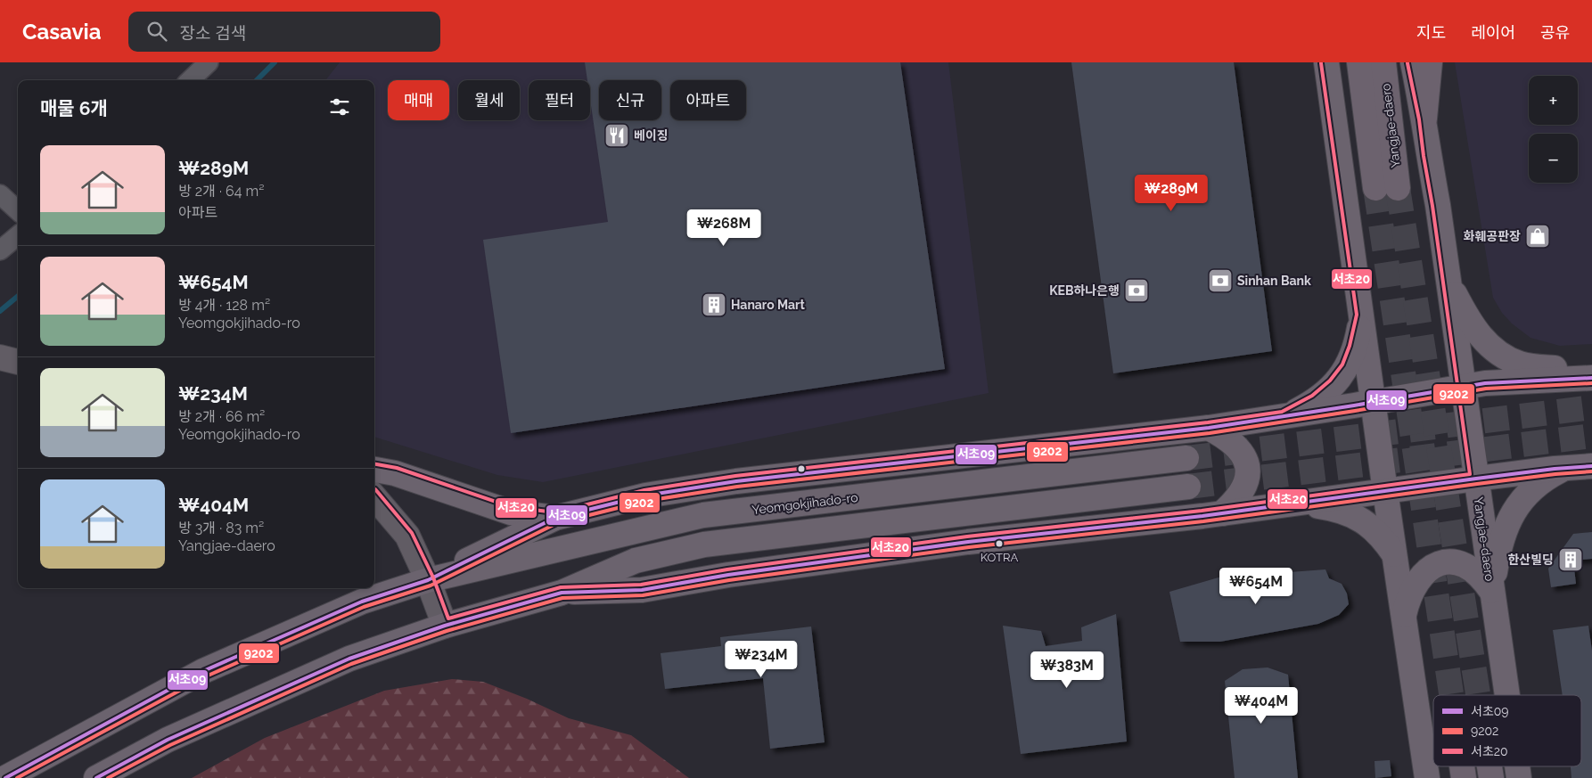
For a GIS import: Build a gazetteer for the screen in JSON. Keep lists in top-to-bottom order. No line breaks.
{"streets":{"highway":["Yangjae-daero"],"main road":["Yeomgokjihado-ro"]},"places":{"restaurant":["베이징"],"shop":["화훼공판장"],"bank":["Sinhan Bank","KEB하나은행"],"building":["Hanaro Mart","한산빌딩"],"other":["KOTRA"]},"lines":["transit line 서초20","transit line 서초09","transit line 9202"],"legend":["서초09","9202","서초20"],"page":{"header":"Casavia","search":"장소 검색","nav":["지도","레이어","공유"],"map_buttons":["+","−"],"chip":["매매","월세","필터","신규","아파트"],"heading":"매물 6개","list":[{"name":"₩289M","note":"방 2개 · 64 m² · 아파트"},{"name":"₩654M","note":"방 4개 · 128 m² · Yeomgokjihado-ro"},{"name":"₩234M","note":"방 2개 · 66 m² · Yeomgokjihado-ro"},{"name":"₩404M","note":"방 3개 · 83 m² · Yangjae-daero"}],"price":["₩289M","₩268M","₩654M","₩234M","₩383M","₩404M"]}}
